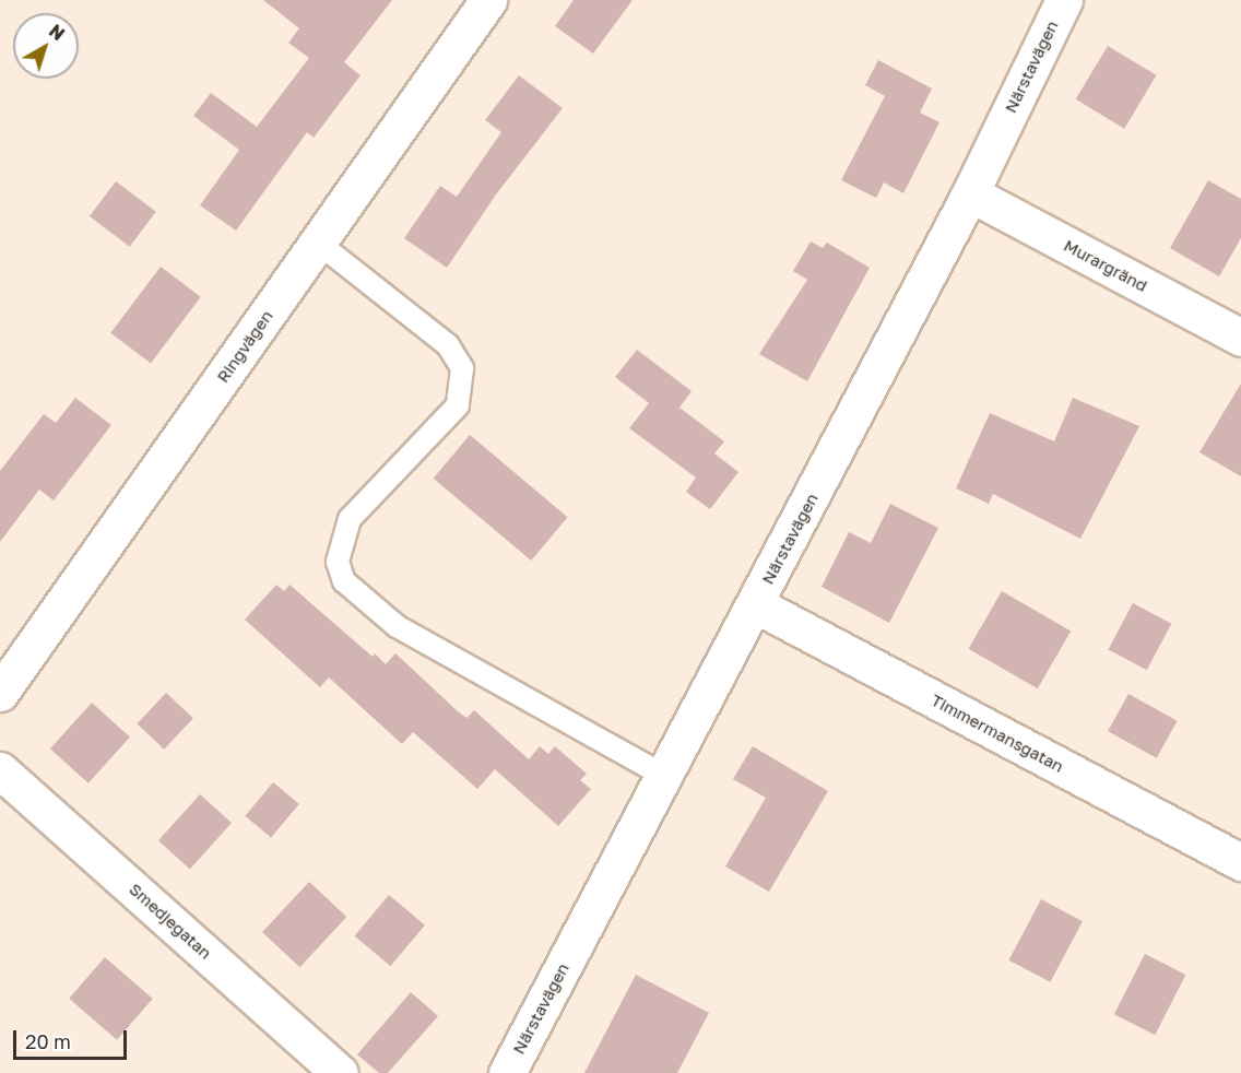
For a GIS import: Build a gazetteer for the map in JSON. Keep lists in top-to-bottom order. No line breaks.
{"streets":{"street":["Närstavägen","Murargränd","Ringvägen","Timmermansgatan","Smedjegatan"]},"crossings":[["Närstavägen","Murargränd"],["Närstavägen","Timmermansgatan"]],"scale_bar":"20 m","north":"top right"}
